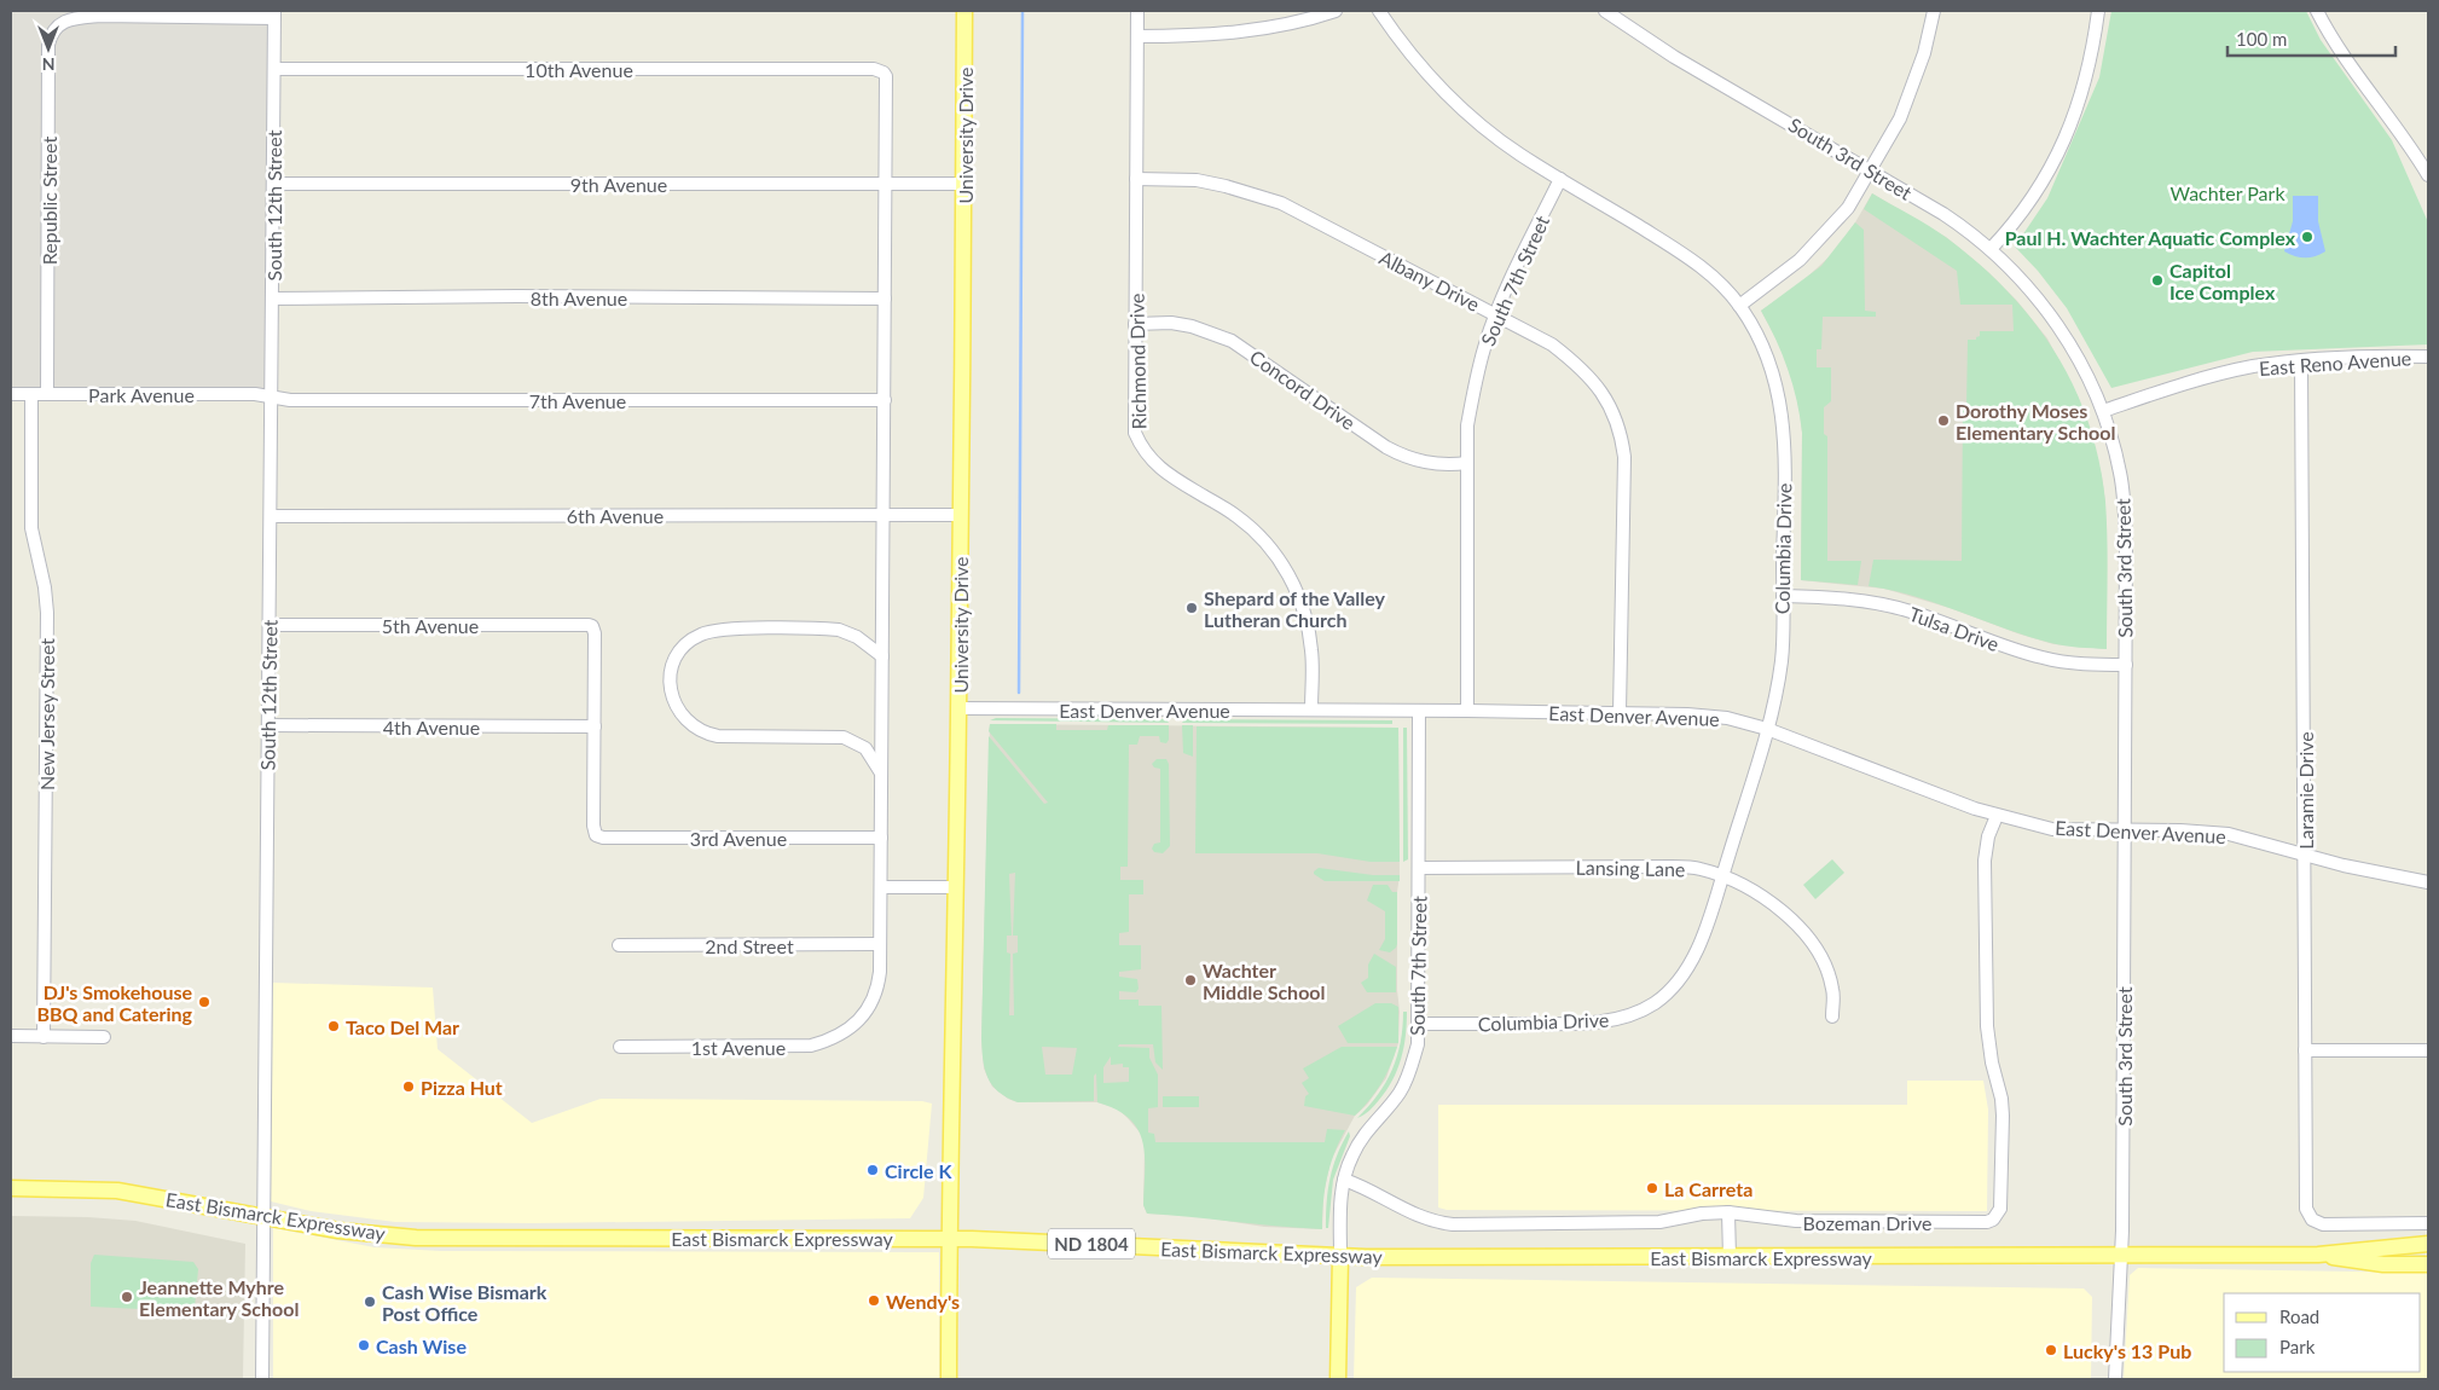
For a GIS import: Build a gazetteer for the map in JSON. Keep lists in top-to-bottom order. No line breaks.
{"streets":{"main road":["University Drive","South 7th Street","East Bismarck Expressway","ND 1804"],"street":["10th Avenue","South 3rd Street","9th Avenue","Republic Street","South 12th Street","Albany Drive","8th Avenue","Richmond Drive","East Reno Avenue","Concord Drive","Park Avenue","7th Avenue","6th Avenue","Columbia Drive","5th Avenue","Tulsa Drive","East Denver Avenue","New Jersey Street","4th Avenue","Laramie Drive","3rd Avenue","Lansing Lane","2nd Street","1st Avenue","Bozeman Drive"]},"crossings":[["10th Avenue","9th Avenue"],["10th Avenue","South 12th Street"],["University Drive","9th Avenue"],["University Drive","6th Avenue"],["University Drive","East Denver Avenue"],["University Drive","East Bismarck Expressway"],["South 3rd Street","East Reno Avenue"],["South 3rd Street","Tulsa Drive"],["South 3rd Street","East Denver Avenue"],["South 3rd Street","East Bismarck Expressway"],["9th Avenue","South 12th Street"],["Republic Street","South 12th Street"],["Republic Street","Park Avenue"],["South 12th Street","8th Avenue"],["South 12th Street","Park Avenue"],["South 12th Street","7th Avenue"],["South 12th Street","6th Avenue"],["South 12th Street","5th Avenue"],["South 12th Street","4th Avenue"],["South 12th Street","East Bismarck Expressway"],["Albany Drive","South 7th Street"],["Albany Drive","Richmond Drive"],["Albany Drive","East Denver Avenue"],["South 7th Street","Concord Drive"],["South 7th Street","Columbia Drive"],["South 7th Street","East Denver Avenue"],["South 7th Street","Lansing Lane"],["South 7th Street","East Bismarck Expressway"],["South 7th Street","Bozeman Drive"],["Richmond Drive","Concord Drive"],["Richmond Drive","East Denver Avenue"],["East Reno Avenue","Laramie Drive"],["Park Avenue","7th Avenue"],["Park Avenue","New Jersey Street"],["Columbia Drive","Tulsa Drive"],["Columbia Drive","East Denver Avenue"],["Columbia Drive","Lansing Lane"],["5th Avenue","4th Avenue"],["5th Avenue","3rd Avenue"],["East Denver Avenue","Laramie Drive"],["East Denver Avenue","Bozeman Drive"],["4th Avenue","3rd Avenue"],["2nd Street","1st Avenue"]],"parks":["Wachter Park"],"places":["Paul H. Wachter Aquatic Complex","Capitol Ice Complex","Dorothy Moses Elementary School","Shepard of the Valley Lutheran Church","Wachter Middle School","DJ's Smokehouse BBQ and Catering","Taco Del Mar","Pizza Hut","Circle K","La Carreta","Jeannette Myhre Elementary School","Wendy's","Cash Wise Bismark Post Office","Cash Wise","Lucky's 13 Pub"],"legend":["Road","Park"],"scale_bar":"100 m","north":"bottom"}
